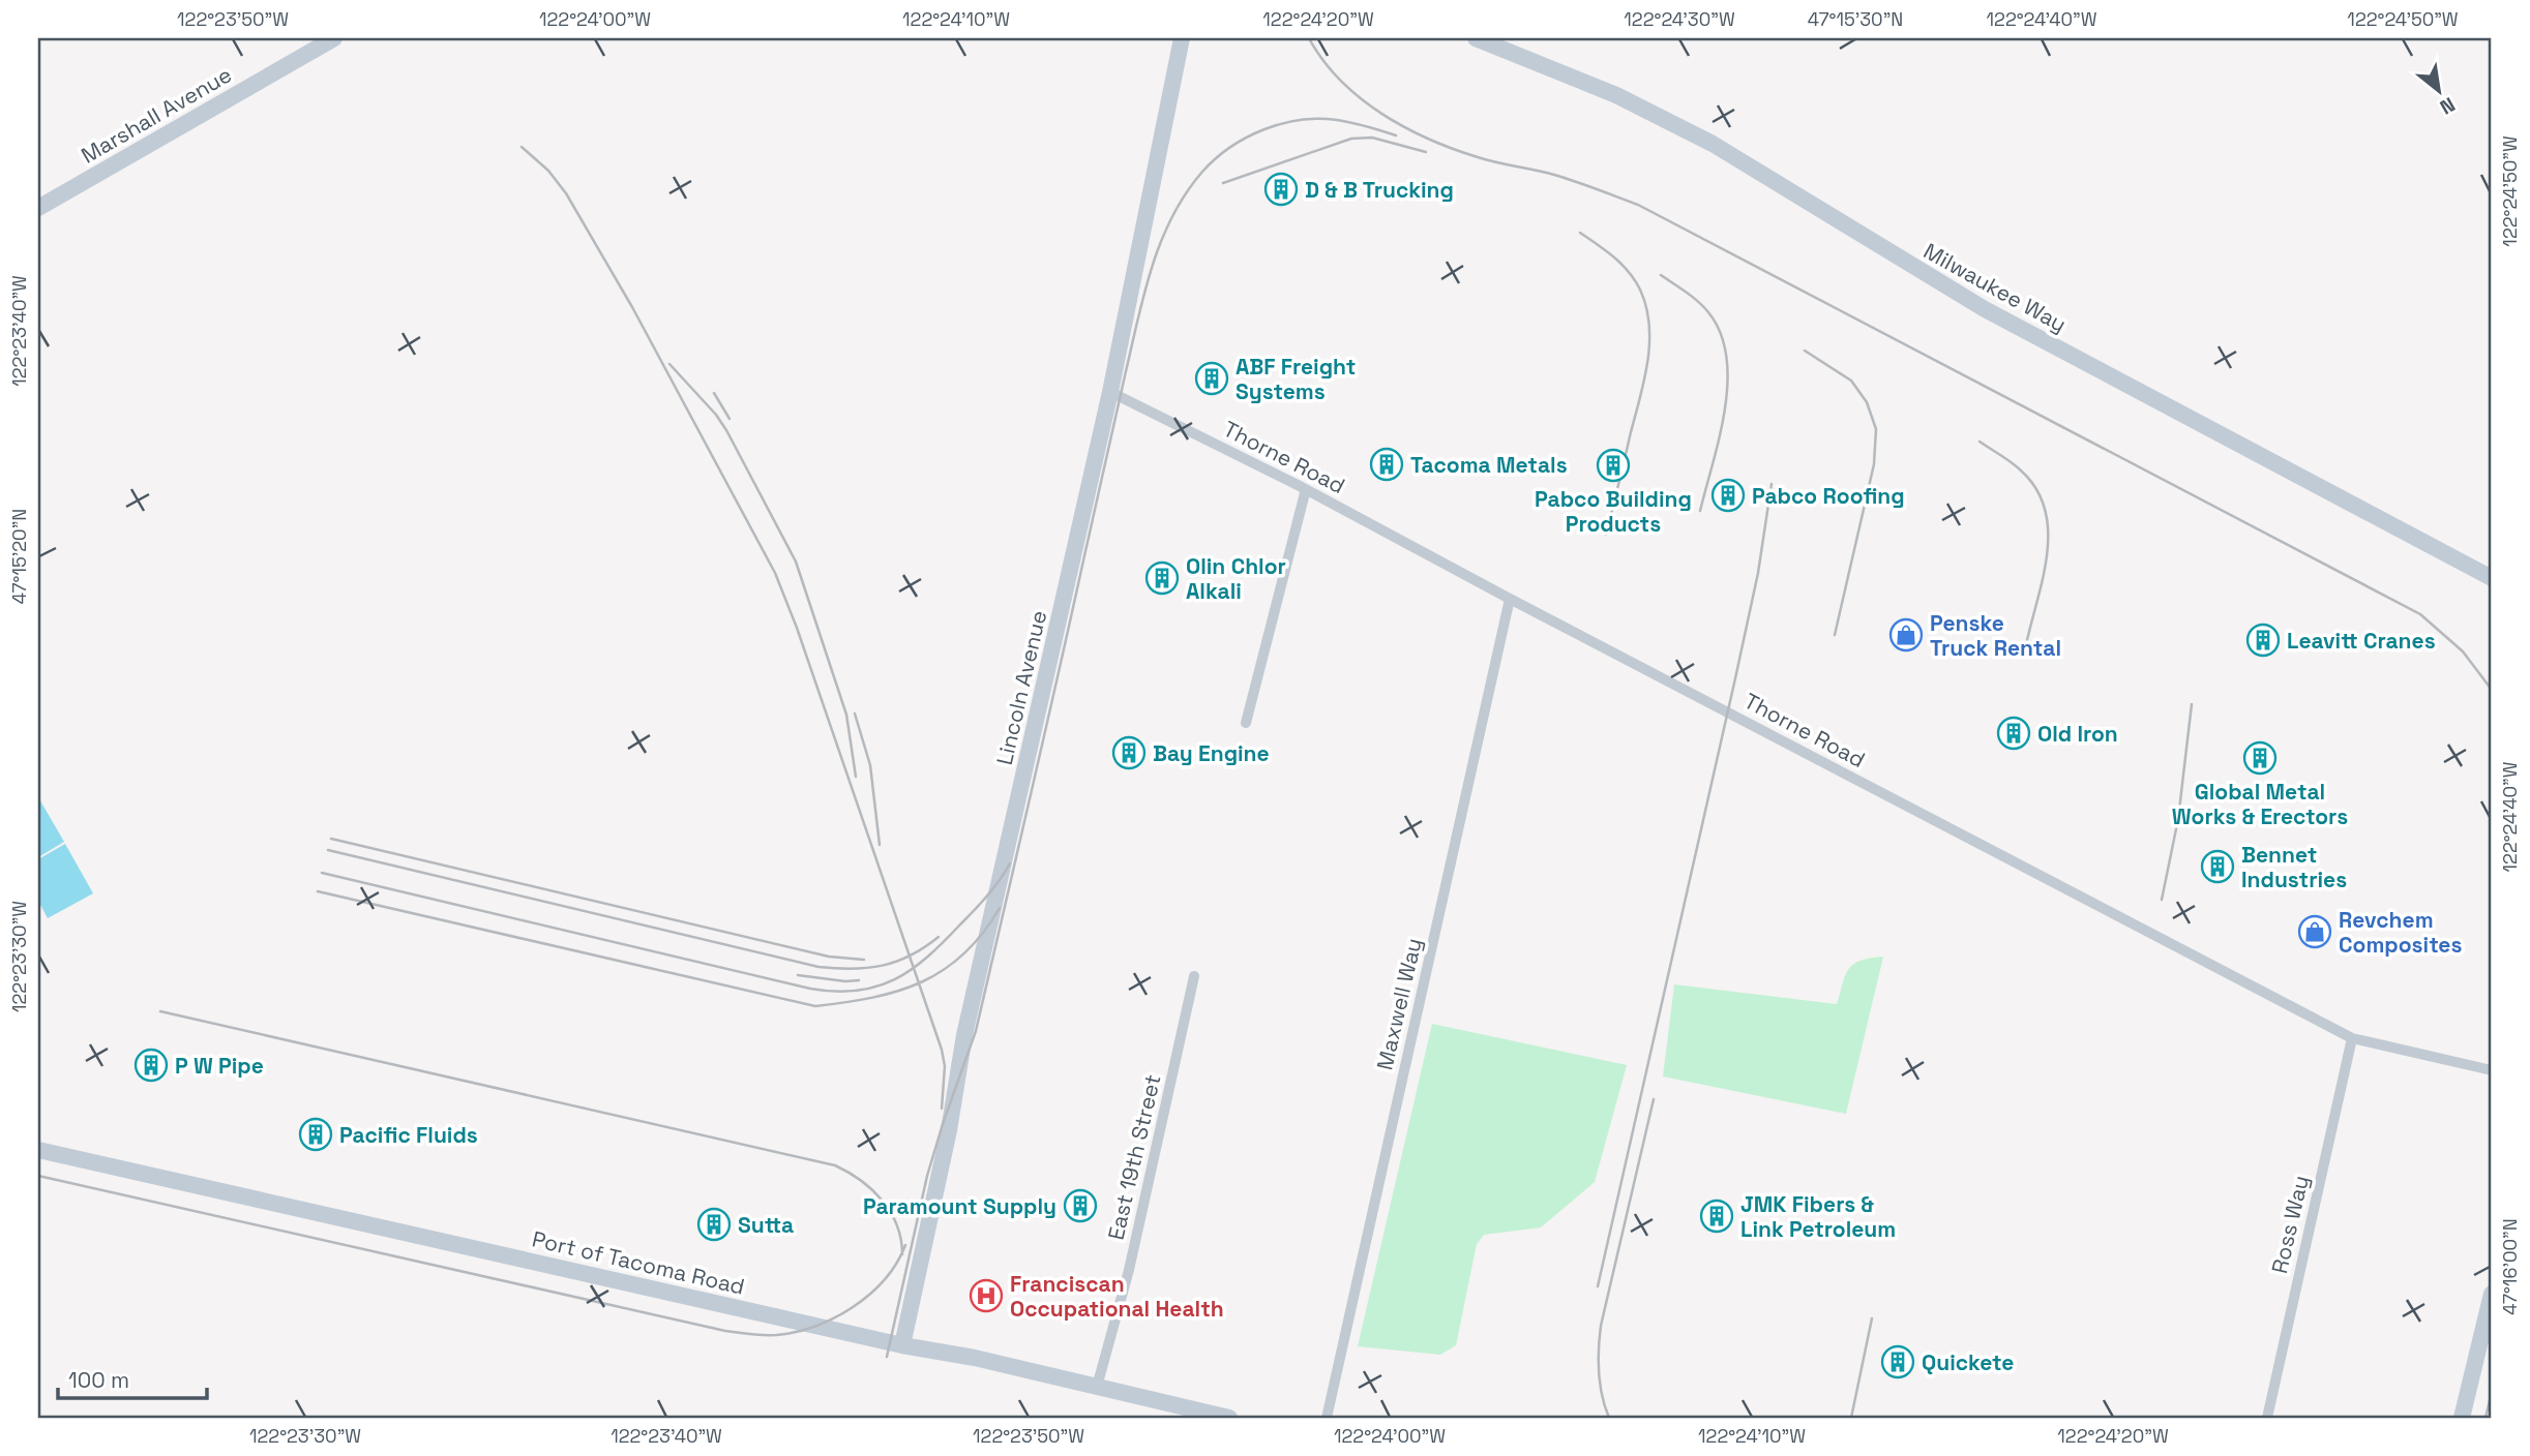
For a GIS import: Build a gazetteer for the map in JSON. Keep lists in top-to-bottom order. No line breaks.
{"streets":{"street":["Marshall Avenue","Milwaukee Way","Thorne Road","Lincoln Avenue","Maxwell Way","East 19th Street","Ross Way","Port of Tacoma Road"]},"crossings":[["Thorne Road","Lincoln Avenue"],["Thorne Road","Maxwell Way"],["Thorne Road","Ross Way"],["Lincoln Avenue","Port of Tacoma Road"],["East 19th Street","Port of Tacoma Road"]],"places":{"building":["D & B Trucking","ABF Freight Systems","Tacoma Metals","Pabco Building Products","Pabco Roofing","Olin Chlor Alkali","Leavitt Cranes","Old Iron","Bay Engine","Global Metal Works & Erectors","Bennet Industries","P W Pipe","Pacific Fluids","Paramount Supply","JMK Fibers & Link Petroleum","Sutta","Quickete"],"shop":["Penske Truck Rental","Revchem Composites"],"hospital":["Franciscan Occupational Health"]},"scale_bar":"100 m","north":"bottom right","coordinates":["122°23'50\"W","122°24'00\"W","122°24'10\"W","122°24'20\"W","122°24'30\"W","47°15'30\"N","122°24'40\"W","122°24'50\"W","122°23'40\"W","47°15'20\"N","122°23'30\"W","47°16'00\"N"]}
